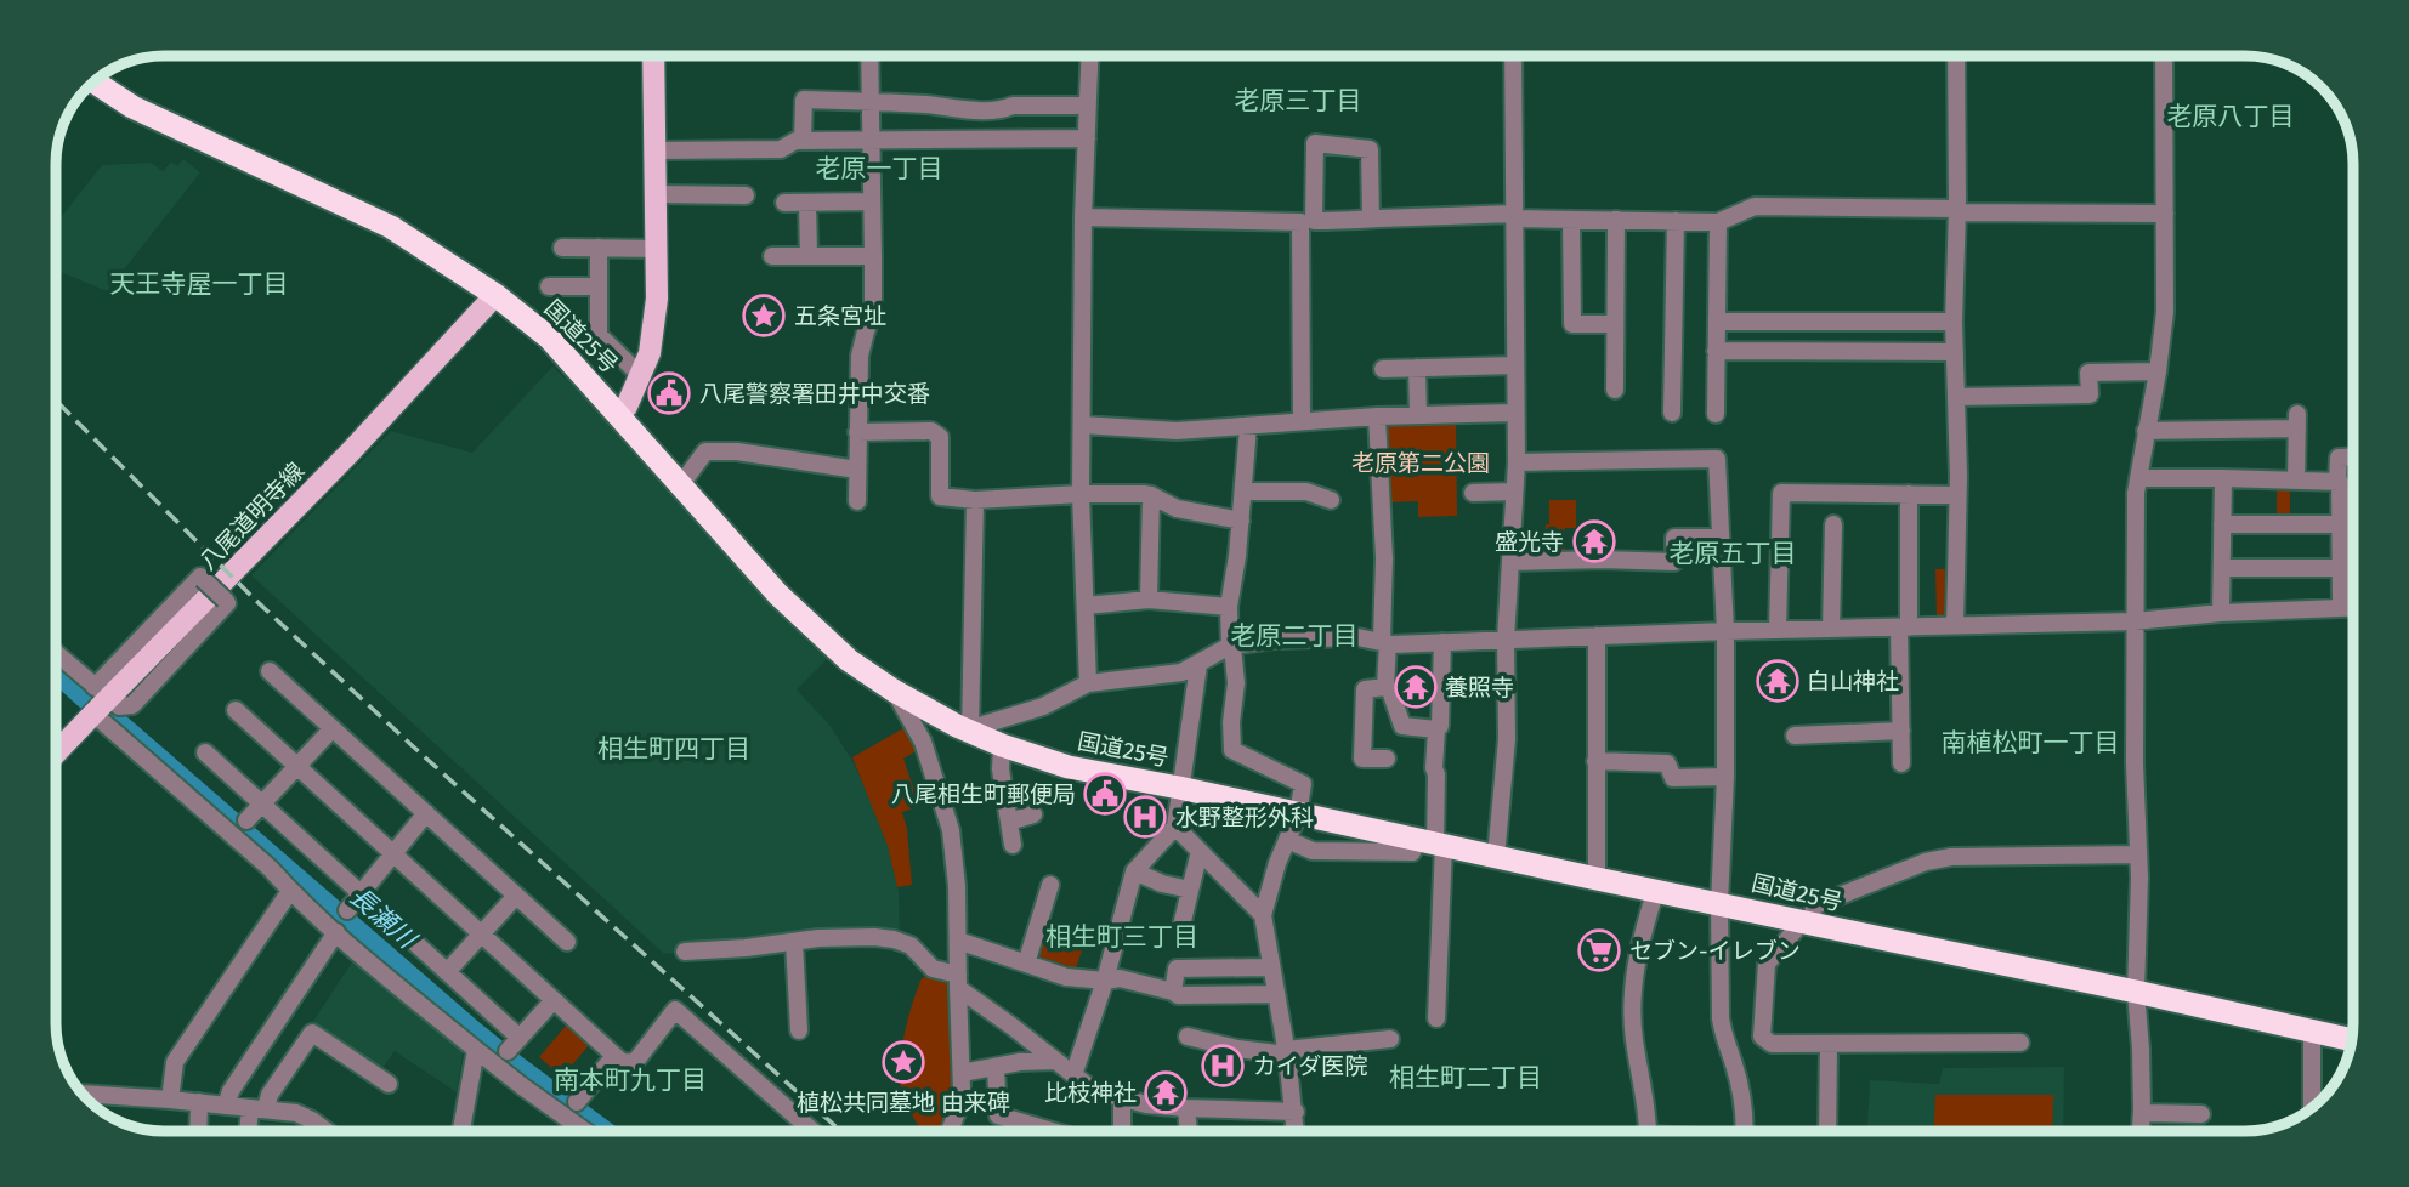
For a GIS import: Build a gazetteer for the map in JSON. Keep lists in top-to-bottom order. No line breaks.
{"streets":{"highway":["国道25号"],"main road":["八尾道明寺線"]},"crossings":[["国道25号","八尾道明寺線"]],"districts":["老原三丁目","老原八丁目","老原一丁目","天王寺屋一丁目","老原五丁目","老原二丁目","南植松町一丁目","相生町四丁目","相生町三丁目","相生町二丁目","南本町九丁目"],"water":["長瀬川"],"parks":["老原第二公園"],"places":{"place":["五条宮址","植松共同墓地 由来碑"],"public building":["八尾警察署田井中交番","八尾相生町郵便局"],"temple":["盛光寺","白山神社","養照寺","比枝神社"],"hospital":["水野整形外科","カイダ医院"],"supermarket":["セブン-イレブン"]}}
